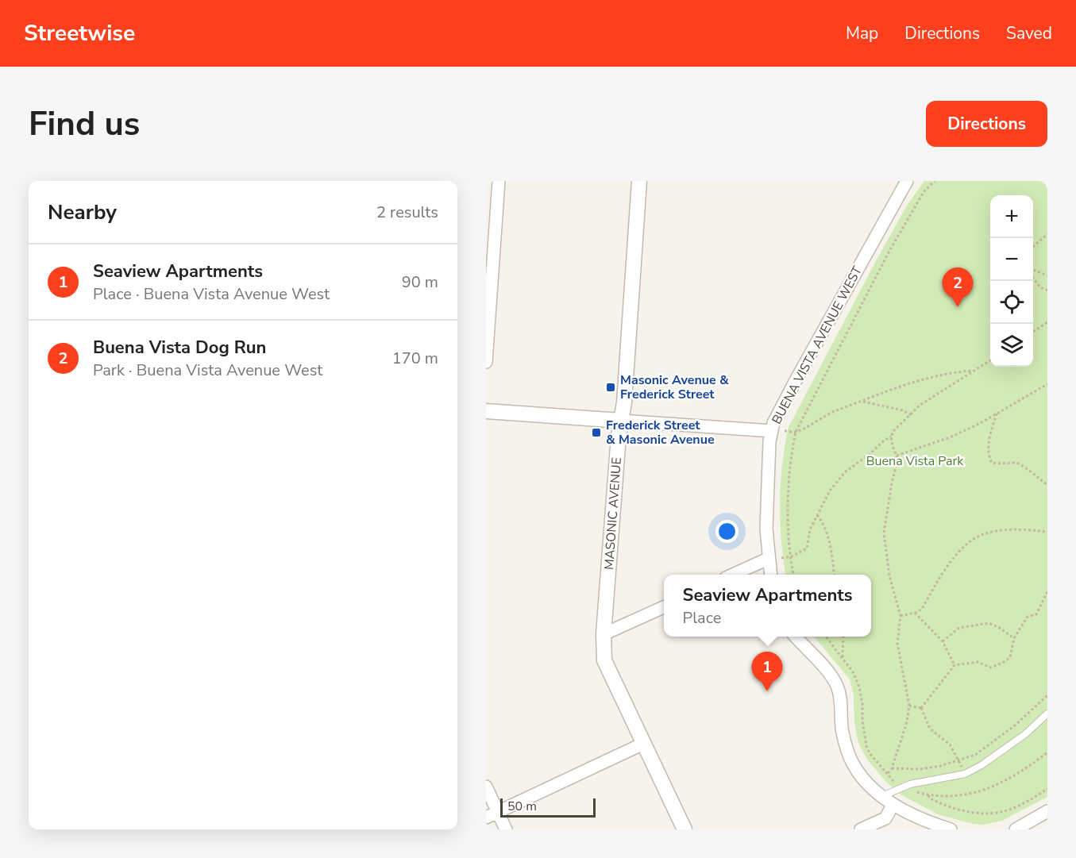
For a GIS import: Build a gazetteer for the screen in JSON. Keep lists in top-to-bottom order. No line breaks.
{"streets":{"street":["BUENA VISTA AVENUE WEST","MASONIC AVENUE"]},"parks":["Buena Vista Park"],"places":{"transit":["Masonic Avenue & Frederick Street","Frederick Street & Masonic Avenue"]},"scale_bar":"50 m","page":{"header":"Streetwise","nav":["Map","Directions","Saved"],"buttons":"Directions","title":"Find us","heading":["Nearby","2 results"],"map_buttons":["+","−"],"list":[{"mark":"1","name":"Seaview Apartments","note":"Place · Buena Vista Avenue West","value":"90 m"},{"mark":"2","name":"Buena Vista Dog Run","note":"Park · Buena Vista Avenue West","value":"170 m"}],"pins":["2","1"],"popup":["Seaview Apartments","Place"],"scale":"50 m"}}
